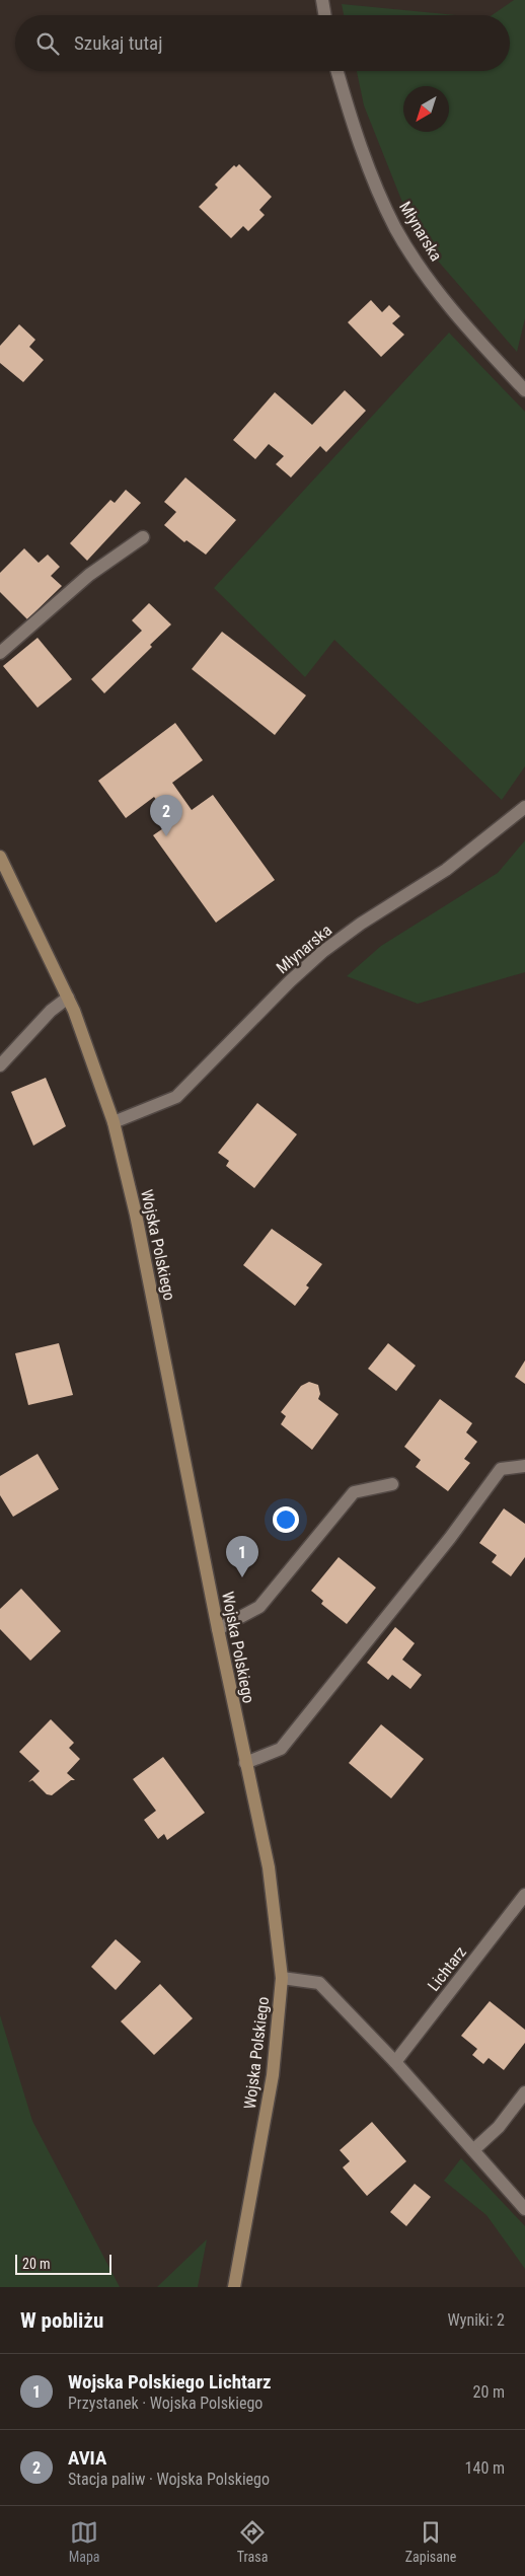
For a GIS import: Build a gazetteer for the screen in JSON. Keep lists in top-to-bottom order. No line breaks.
{"streets":{"street":["Młynarska","Wojska Polskiego","Lichtarz"]},"crossings":[["Młynarska","Wojska Polskiego"]],"scale_bar":"20 m","north":"bottom left","page":{"search":"Szukaj tutaj","pins":["2","1"],"scale":"20 m","heading":["W pobliżu","Wyniki: 2"],"list":[{"mark":"1","name":"Wojska Polskiego Lichtarz","note":"Przystanek · Wojska Polskiego","value":"20 m"},{"mark":"2","name":"AVIA","note":"Stacja paliw · Wojska Polskiego","value":"140 m"}],"nav":["Mapa","Trasa","Zapisane"]}}
